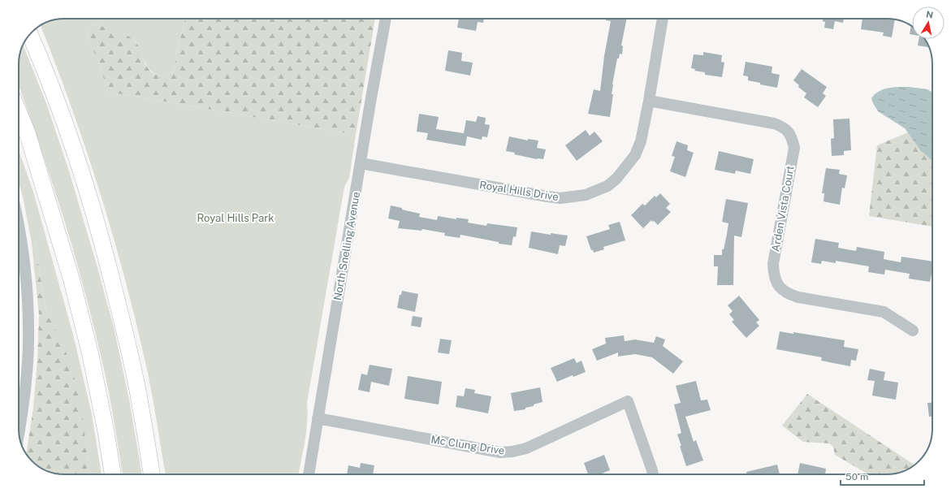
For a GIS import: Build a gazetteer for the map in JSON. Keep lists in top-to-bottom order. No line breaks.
{"streets":{"street":["Royal Hills Drive","Arden Vista Court","North Snelling Avenue","Mc Clung Drive"]},"crossings":[["Royal Hills Drive","Arden Vista Court"],["Royal Hills Drive","North Snelling Avenue"],["North Snelling Avenue","Mc Clung Drive"]],"parks":["Royal Hills Park"],"scale_bar":"50 m","north":"top"}
